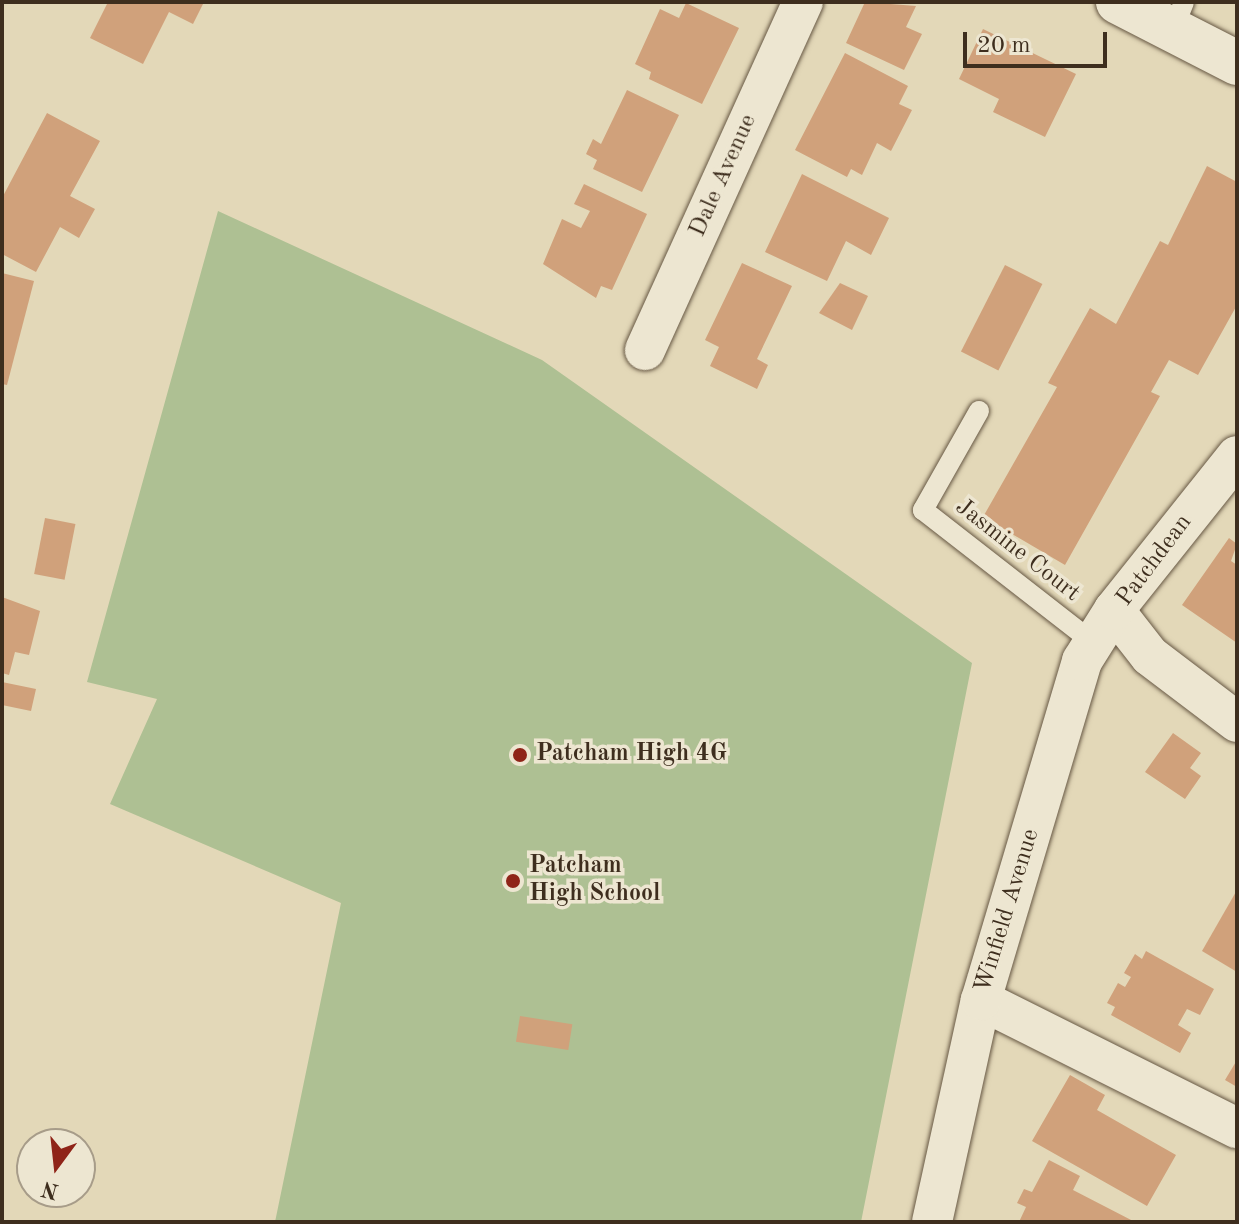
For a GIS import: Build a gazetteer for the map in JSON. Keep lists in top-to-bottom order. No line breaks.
{"streets":{"street":["Dale Avenue","Patchdean","Winfield Avenue"],"lane":["Jasmine Court"]},"crossings":[["Jasmine Court","Patchdean"],["Jasmine Court","Winfield Avenue"],["Patchdean","Winfield Avenue"]],"places":["Patcham High 4G","Patcham High School"],"scale_bar":"20 m","north":"bottom"}
